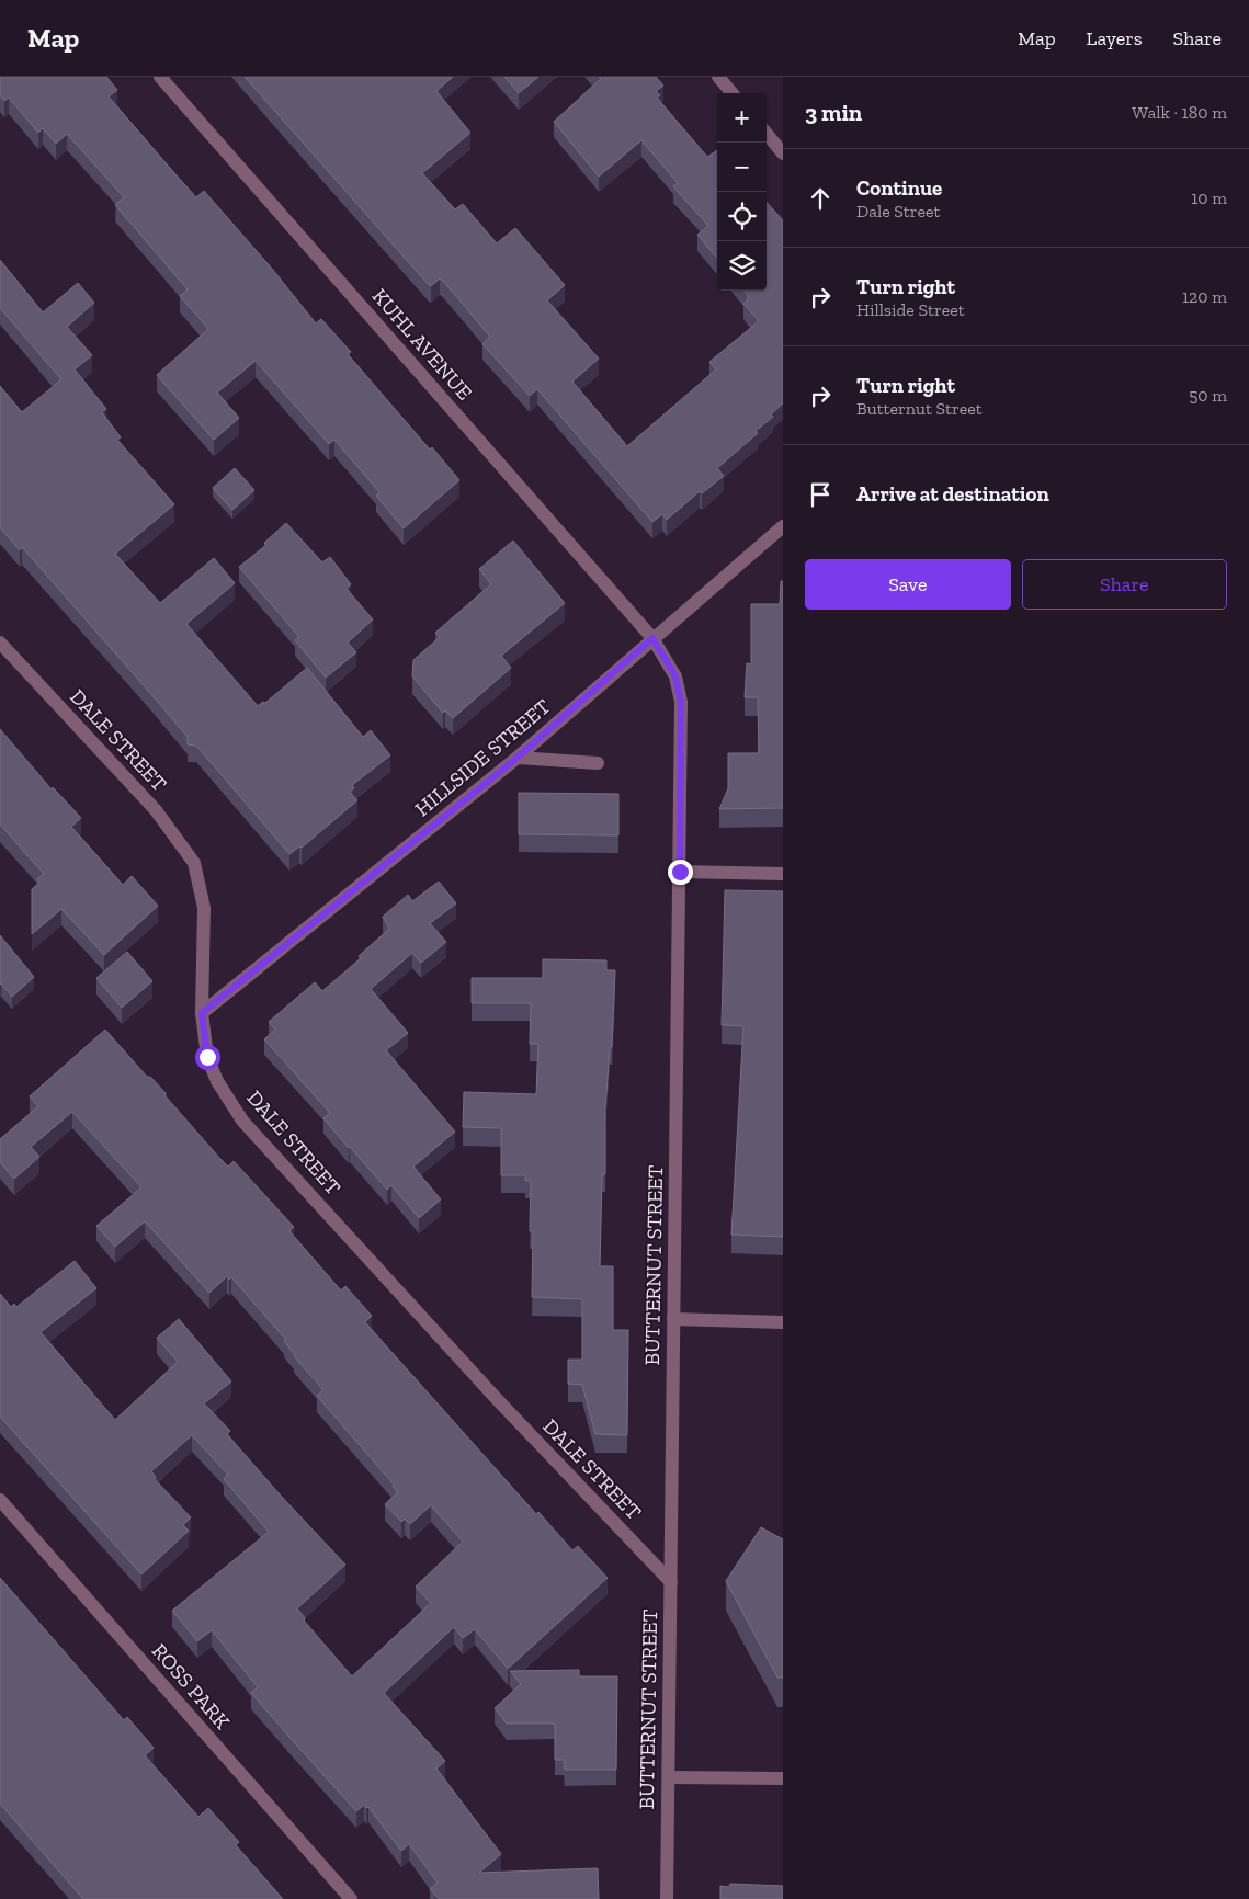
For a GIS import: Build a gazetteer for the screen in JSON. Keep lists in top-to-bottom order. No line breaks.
{"streets":{"street":["KUHL AVENUE","DALE STREET","HILLSIDE STREET","BUTTERNUT STREET","ROSS PARK"]},"crossings":[["KUHL AVENUE","HILLSIDE STREET"],["KUHL AVENUE","BUTTERNUT STREET"],["DALE STREET","HILLSIDE STREET"],["DALE STREET","BUTTERNUT STREET"],["HILLSIDE STREET","BUTTERNUT STREET"]],"page":{"header":"Map","nav":["Map","Layers","Share"],"heading":["3 min","Walk · 180 m"],"map_buttons":["+","−"],"list":[["Continue","Dale Street","10 m"],["Turn right","Hillside Street","120 m"],["Turn right","Butternut Street","50 m"],"Arrive at destination"],"buttons":["Save","Share"]}}
